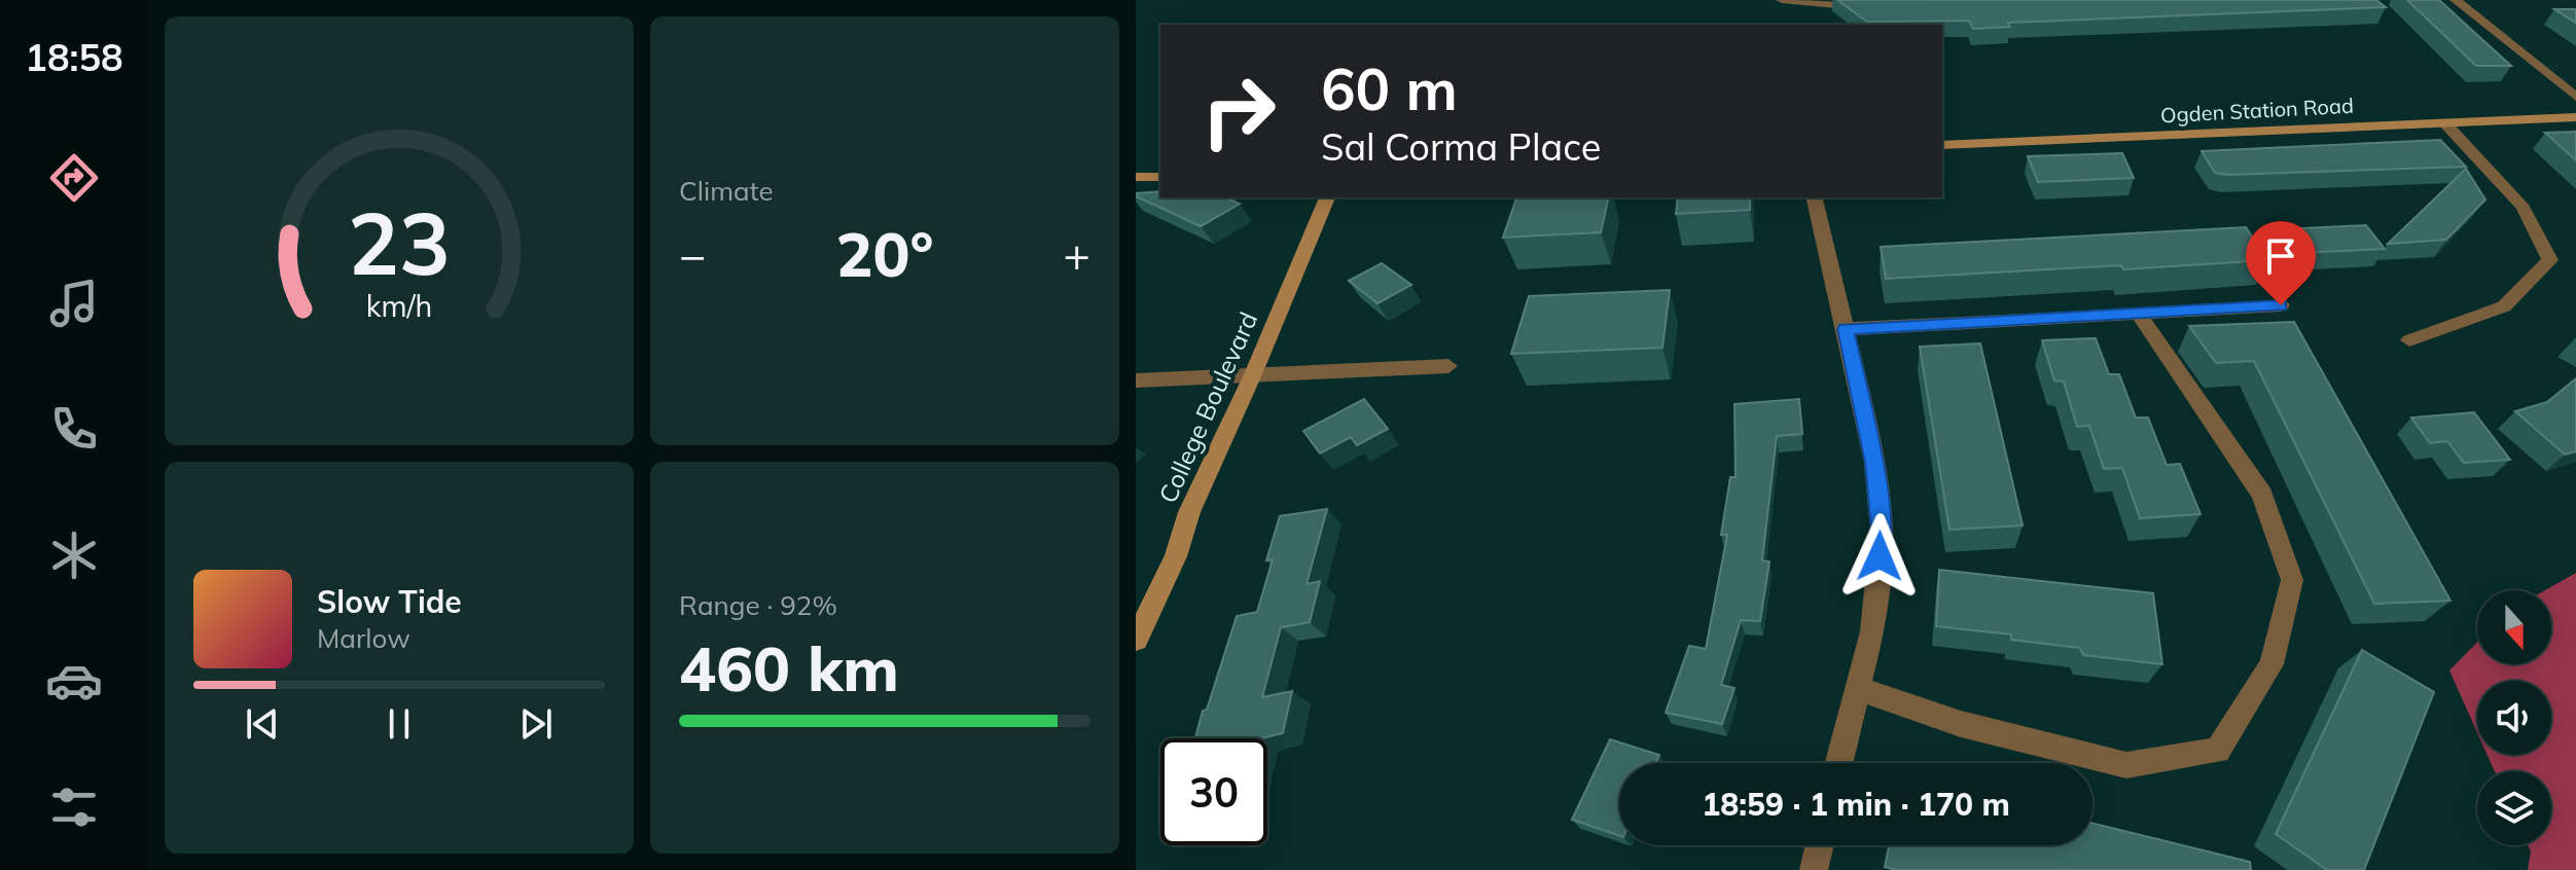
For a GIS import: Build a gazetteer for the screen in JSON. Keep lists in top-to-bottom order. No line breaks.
{"streets":{"street":["Ogden Station Road","College Boulevard"]},"north":"bottom","page":{"tabs":"18:58","tile":["Climate",["Range · 92%","460 km"]],"turn":["60 m","Sal Corma Place"],"heat":["−","20°","+"],"song":["Slow Tide","Marlow"],"limit":"30","trip":"18:59 · 1 min · 170 m","gauge":["23","km/h"]}}
